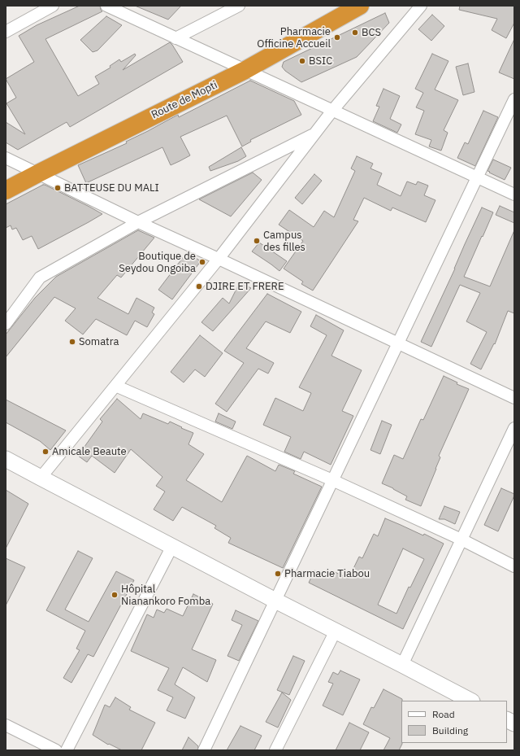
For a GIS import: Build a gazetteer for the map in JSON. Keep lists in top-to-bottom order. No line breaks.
{"streets":{"highway":["Route de Mopti"]},"places":["BCS","Pharmacie Officine Accueil","BSIC","BATTEUSE DU MALI","Campus des filles","Boutique de Seydou Ongoiba","DJIRE ET FRERE","Somatra","Amicale Beaute","Pharmacie Tiabou","Hôpital Nianankoro Fomba"],"legend":["Road","Building"]}
